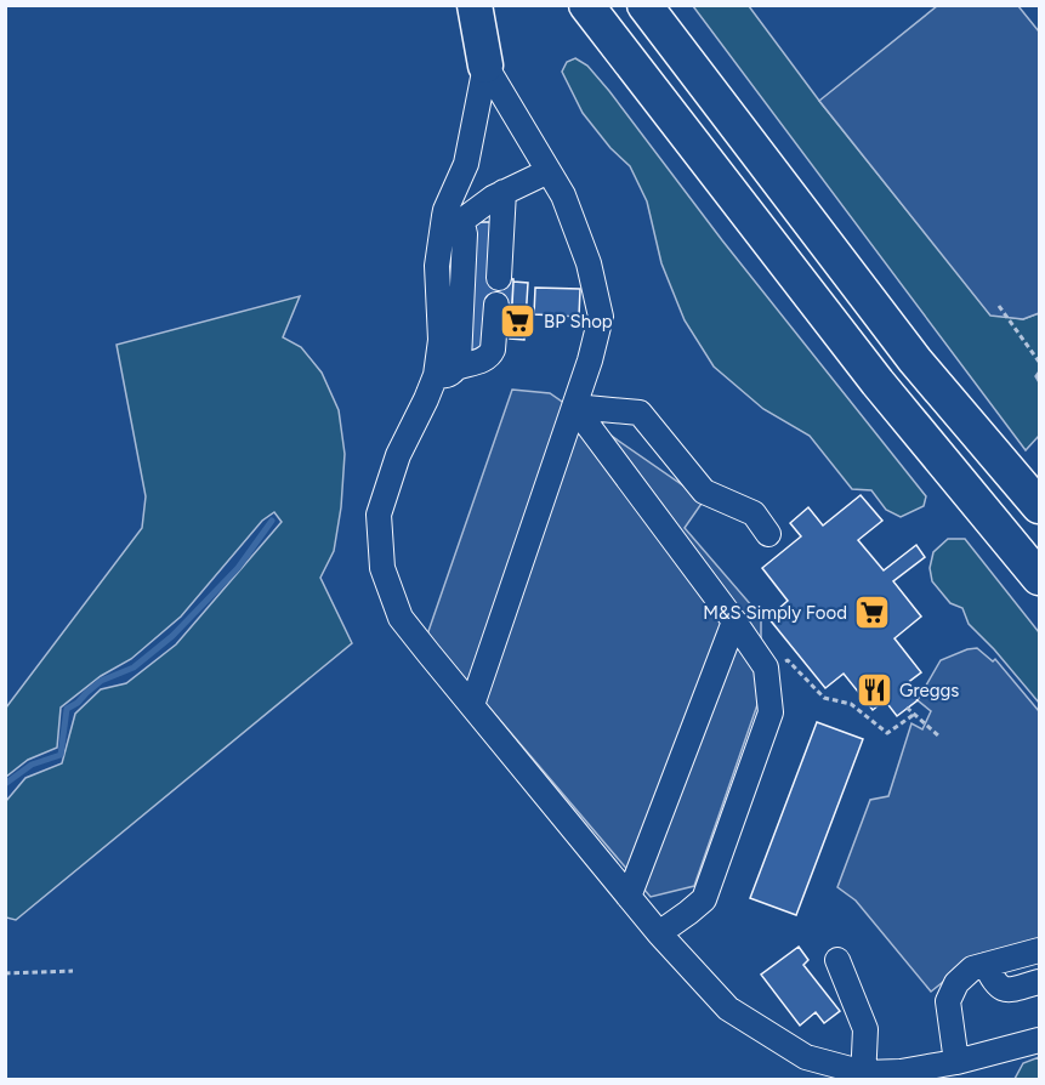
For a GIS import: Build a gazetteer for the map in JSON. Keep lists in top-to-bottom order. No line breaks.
{"places":{"supermarket":["BP Shop","M&S Simply Food"],"restaurant":["Greggs"]}}
